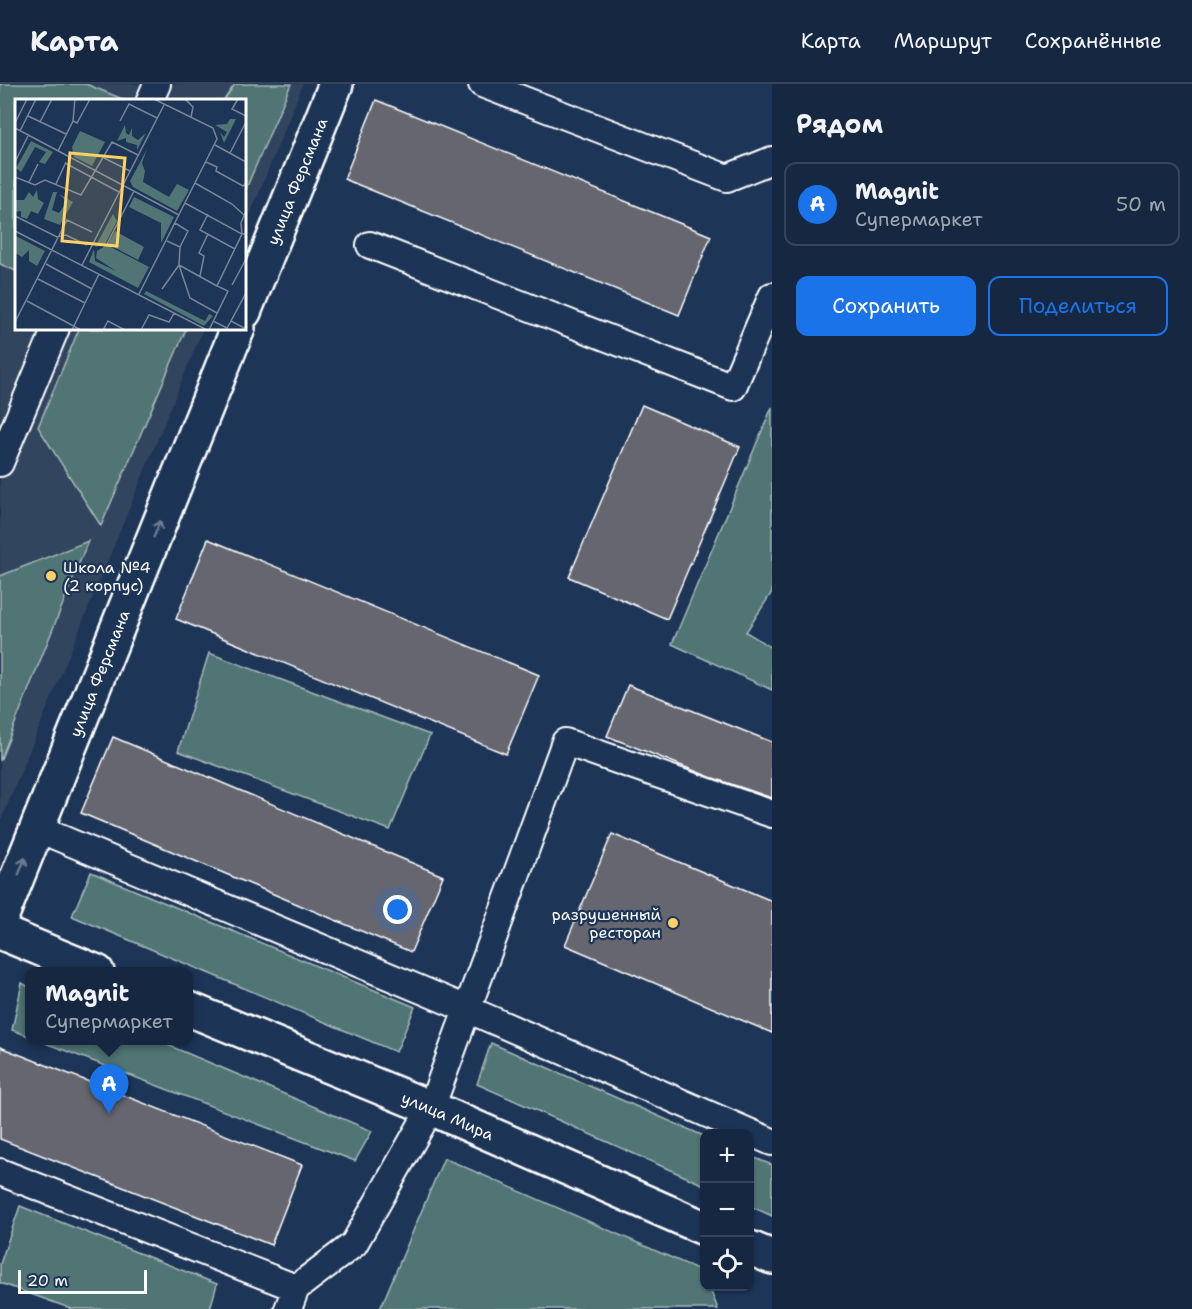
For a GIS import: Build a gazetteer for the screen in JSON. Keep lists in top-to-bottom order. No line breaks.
{"streets":{"street":["улица Ферсмана","улица Мира"]},"one_way":["улица Ферсмана"],"places":["Школа №4 (2 корпус)","разрушенный ресторан"],"scale_bar":"20 m","page":{"header":"Карта","nav":["Карта","Маршрут","Сохранённые"],"heading":"Рядом","list":[{"mark":"A","name":"Magnit","note":"Супермаркет","value":"50 m"}],"buttons":["Сохранить","Поделиться"],"popup":["Magnit","Супермаркет"],"pins":"A","map_buttons":["+","−"],"scale":"20 m"}}
